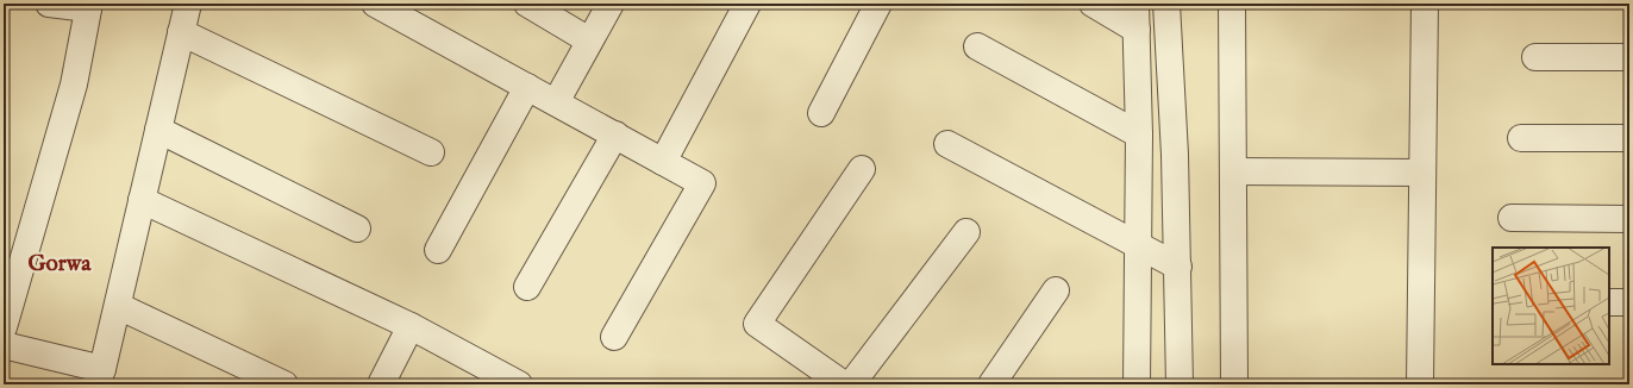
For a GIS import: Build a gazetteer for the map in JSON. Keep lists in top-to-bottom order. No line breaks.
{"districts":["Gorwa"]}
